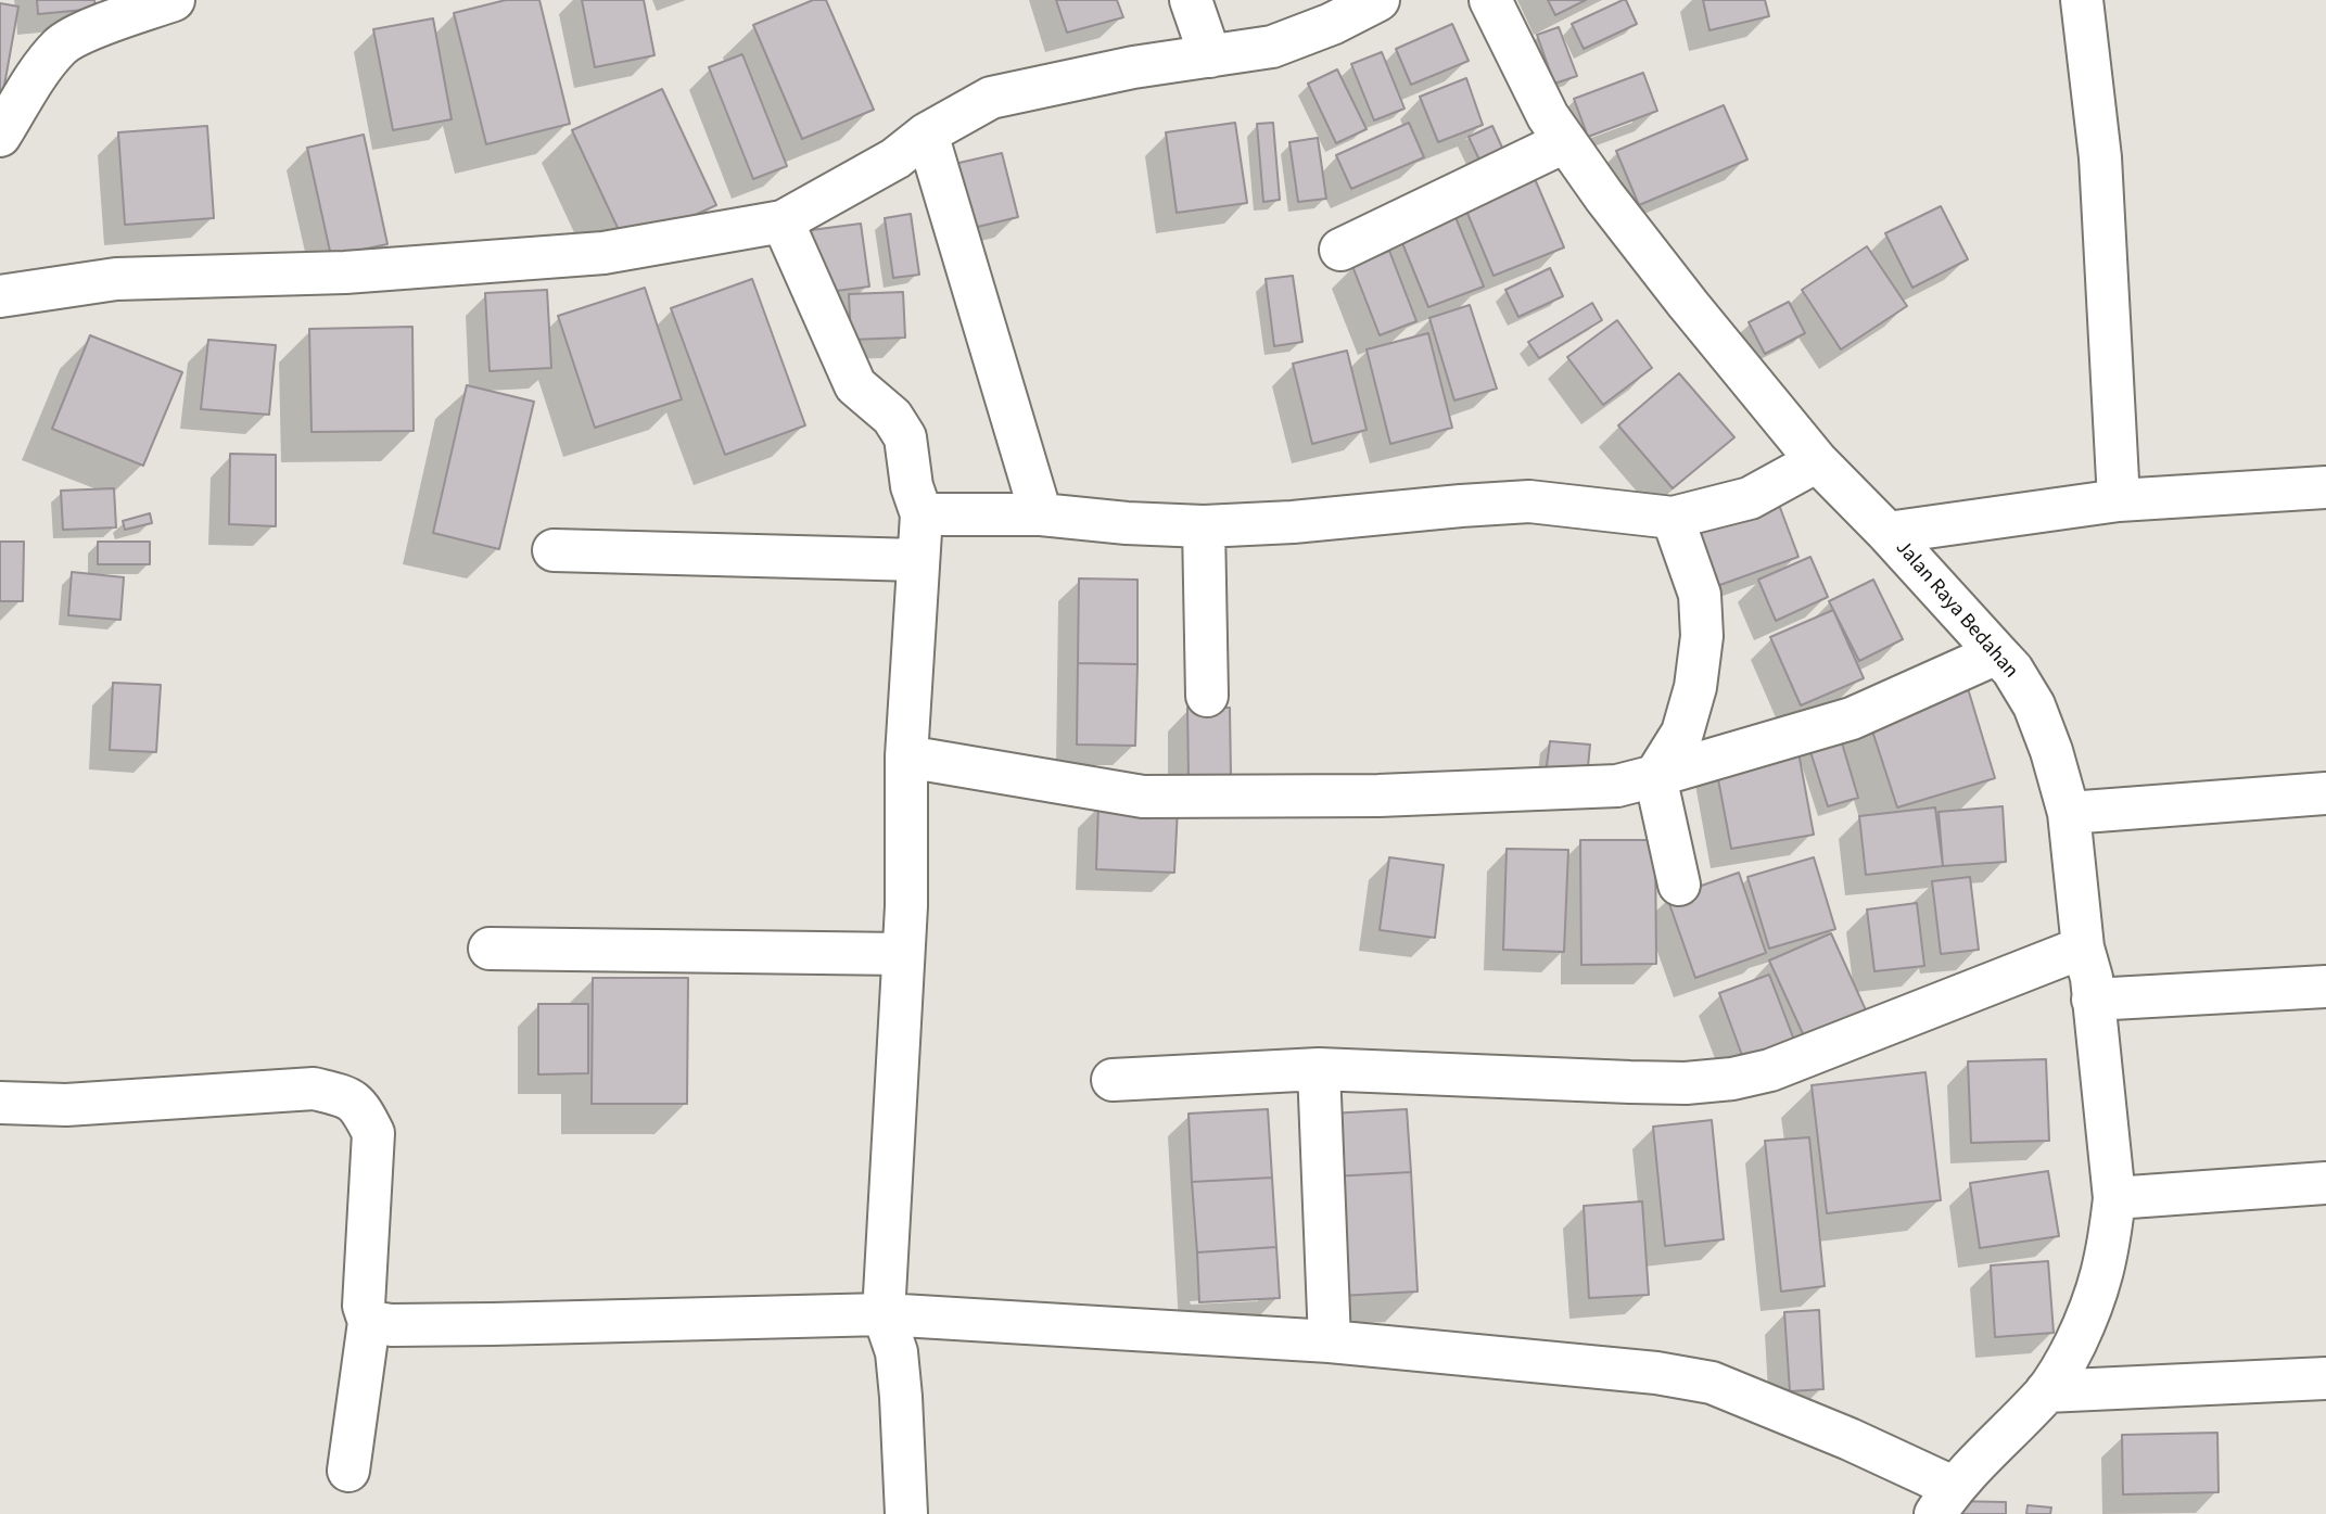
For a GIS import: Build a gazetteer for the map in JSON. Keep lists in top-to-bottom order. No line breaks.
{"streets":{"street":["Jalan Raya Bedahan"]}}
